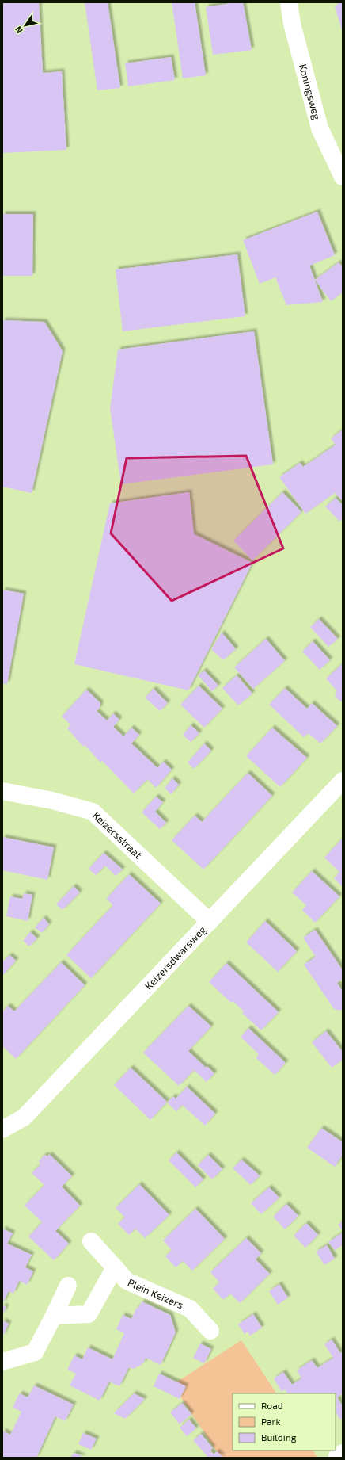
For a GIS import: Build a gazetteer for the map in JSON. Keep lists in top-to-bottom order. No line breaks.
{"streets":{"street":["Koningsweg","Keizersstraat","Keizersdwarsweg","Plein Keizers"]},"crossings":[["Keizersstraat","Keizersdwarsweg"]],"legend":["Road","Park","Building"],"north":"bottom left"}
